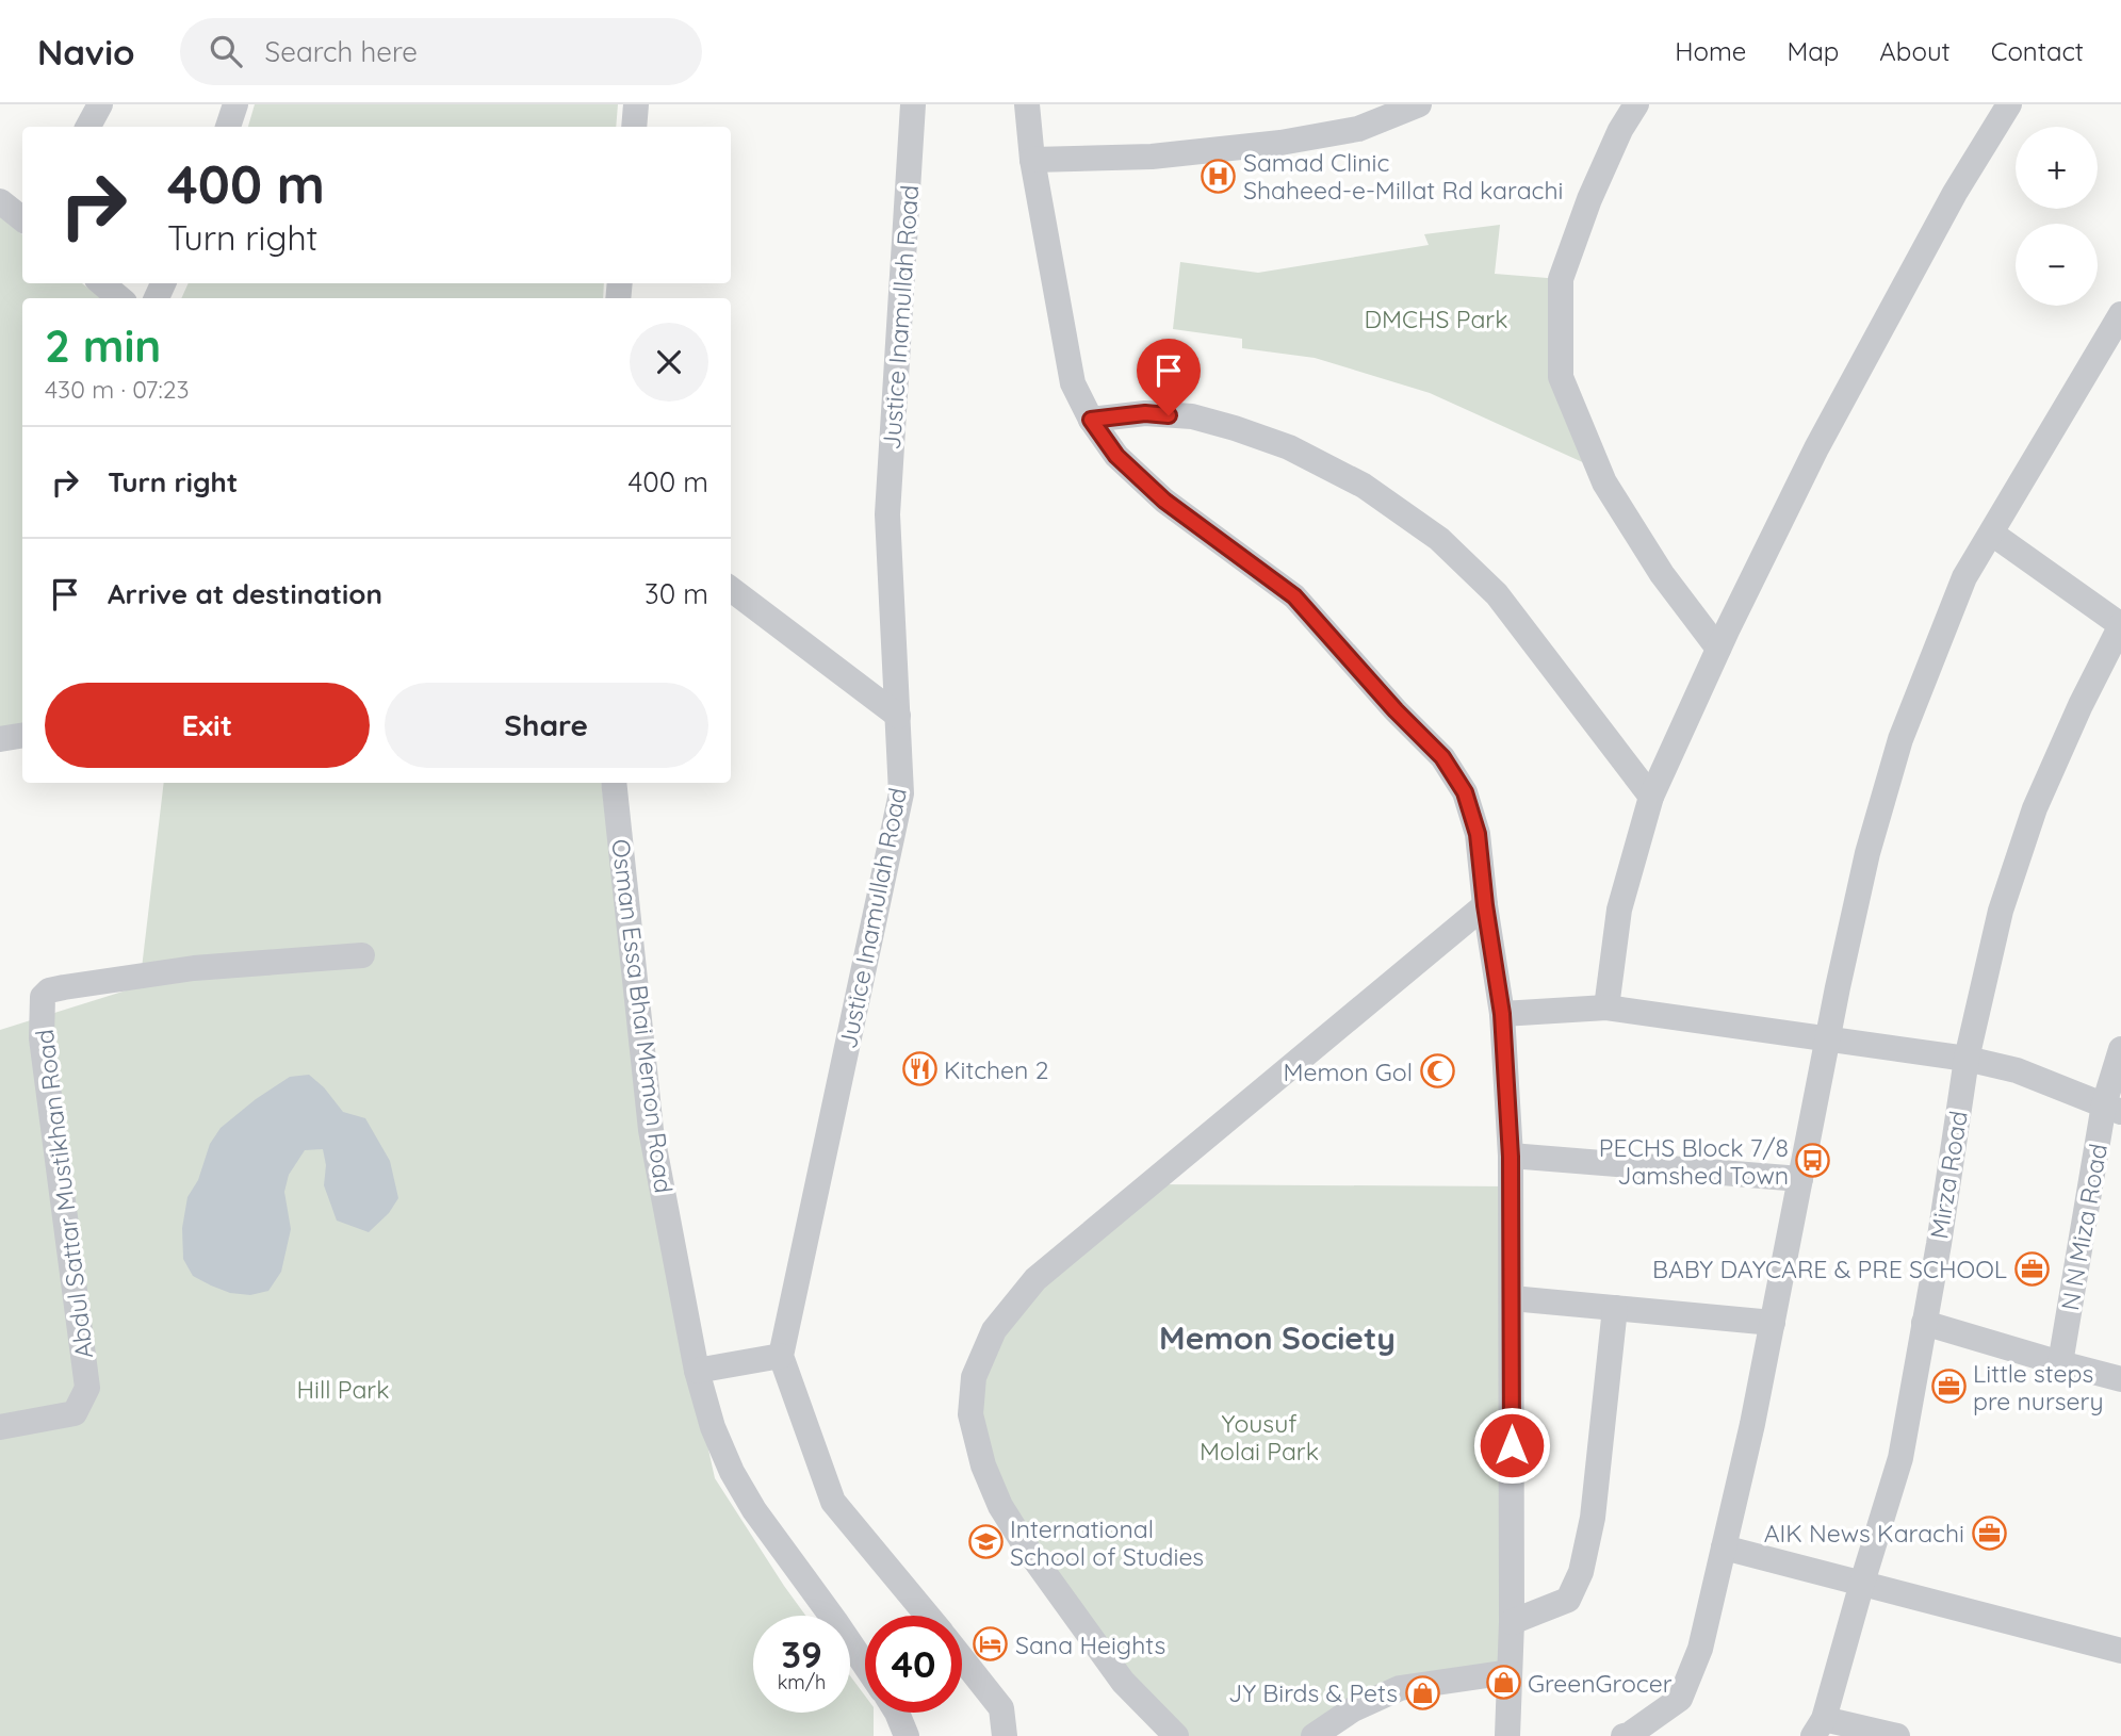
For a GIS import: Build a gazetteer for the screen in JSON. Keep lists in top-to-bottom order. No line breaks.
{"streets":{"street":["Justice Inamullah Road","Osman Essa Bhai Memon Road","Mirza Road","Abdul Sattar Mustikhan Road","N N Miza Road"]},"districts":["Memon Society"],"parks":["DMCHS Park","Hill Park","Yousuf Molai Park"],"places":{"hospital":["Samad Clinic Shaheed-e-Millat Rd karachi"],"restaurant":["Kitchen 2"],"mosque":["Memon Gol"],"bus stop":["PECHS Block 7/8 Jamshed Town"],"office":["BABY DAYCARE & PRE SCHOOL","Little steps pre nursery","AIK News Karachi"],"school or university":["International School of Studies"],"hotel":["Sana Heights"],"shop":["GreenGrocer","JY Birds & Pets"]},"page":{"header":"Navio","search":"Search here","nav":["Home","Map","About","Contact"],"map_buttons":["+","−"],"turn":["400 m","Turn right"],"heading":["2 min","430 m · 07:23"],"list":[{"name":"Turn right","value":"400 m"},{"name":"Arrive at destination","value":"30 m"}],"buttons":["Exit","Share"],"speed":"39 km/h","limit":"40"}}
